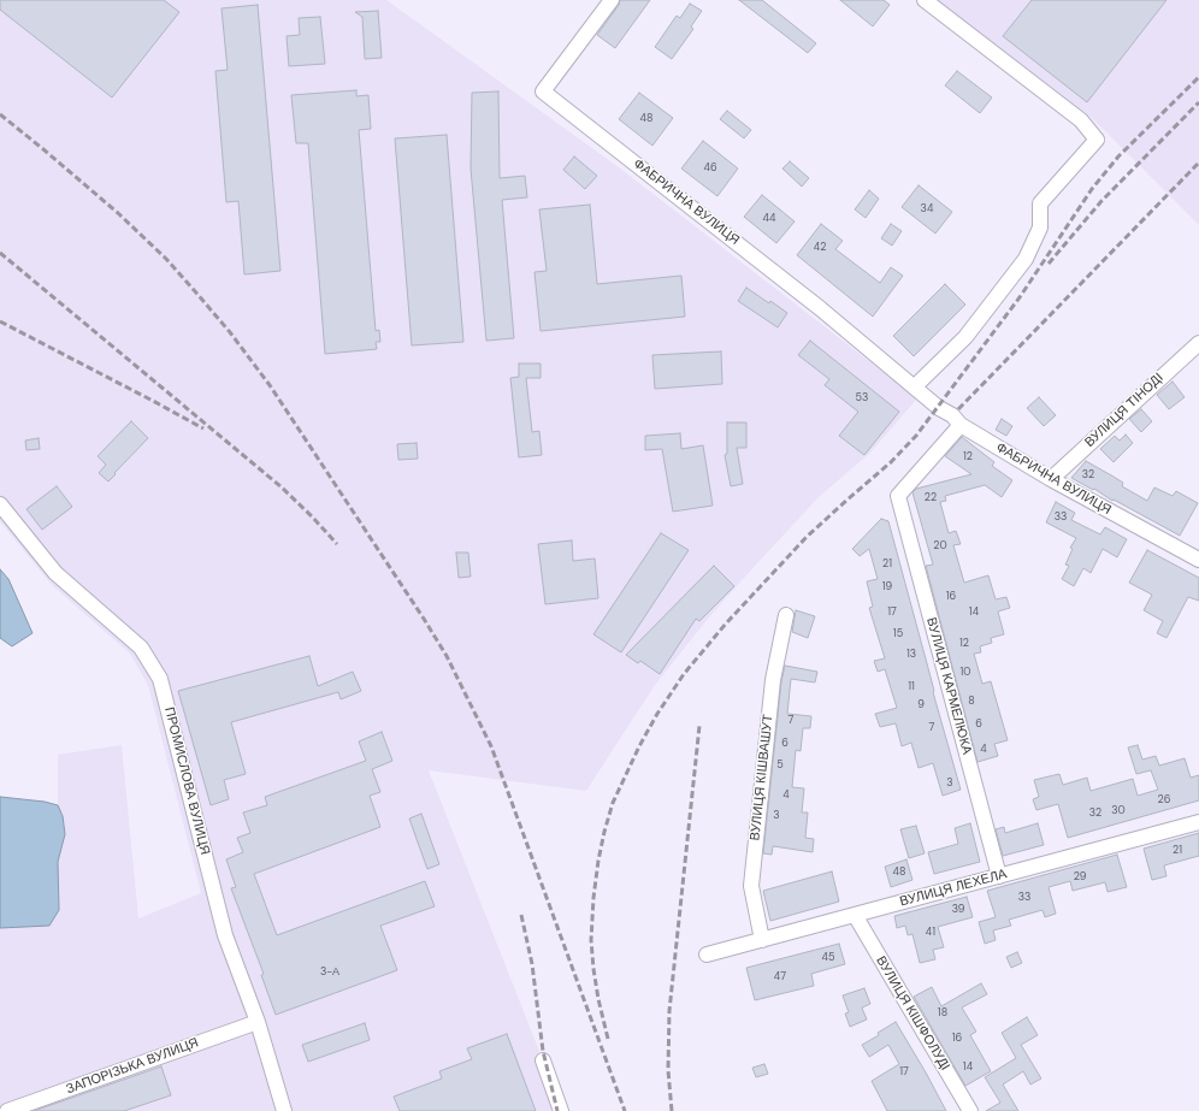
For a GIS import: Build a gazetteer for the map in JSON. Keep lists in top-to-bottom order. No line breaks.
{"streets":{"street":["ФАБРИЧНА ВУЛИЦЯ","ВУЛИЦЯ ТІНОДІ","ВУЛИЦЯ КАРМЕЛЮКА","ВУЛИЦЯ КІШВАШУТ","ПРОМИСЛОВА ВУЛИЦЯ","ВУЛИЦЯ ЛЕХЕЛА","ВУЛИЦЯ КІШФОЛУДІ","ЗАПОРІЗЬКА ВУЛИЦЯ"]},"crossings":[["ФАБРИЧНА ВУЛИЦЯ","ВУЛИЦЯ ТІНОДІ"],["ФАБРИЧНА ВУЛИЦЯ","ВУЛИЦЯ КАРМЕЛЮКА"],["ВУЛИЦЯ КАРМЕЛЮКА","ВУЛИЦЯ ЛЕХЕЛА"],["ВУЛИЦЯ КІШВАШУТ","ВУЛИЦЯ ЛЕХЕЛА"],["ПРОМИСЛОВА ВУЛИЦЯ","ЗАПОРІЗЬКА ВУЛИЦЯ"],["ВУЛИЦЯ ЛЕХЕЛА","ВУЛИЦЯ КІШФОЛУДІ"]],"house_numbers":["48","46","34","44","42","53","12","32","22","33","20","21","19","16","17","14","15","12","13","10","11","8","9","7","6","7","6","4","5","3","4","26","30","32","3","21","48","29","33","39","41","45","3-А","47","18","16","14","17"]}
